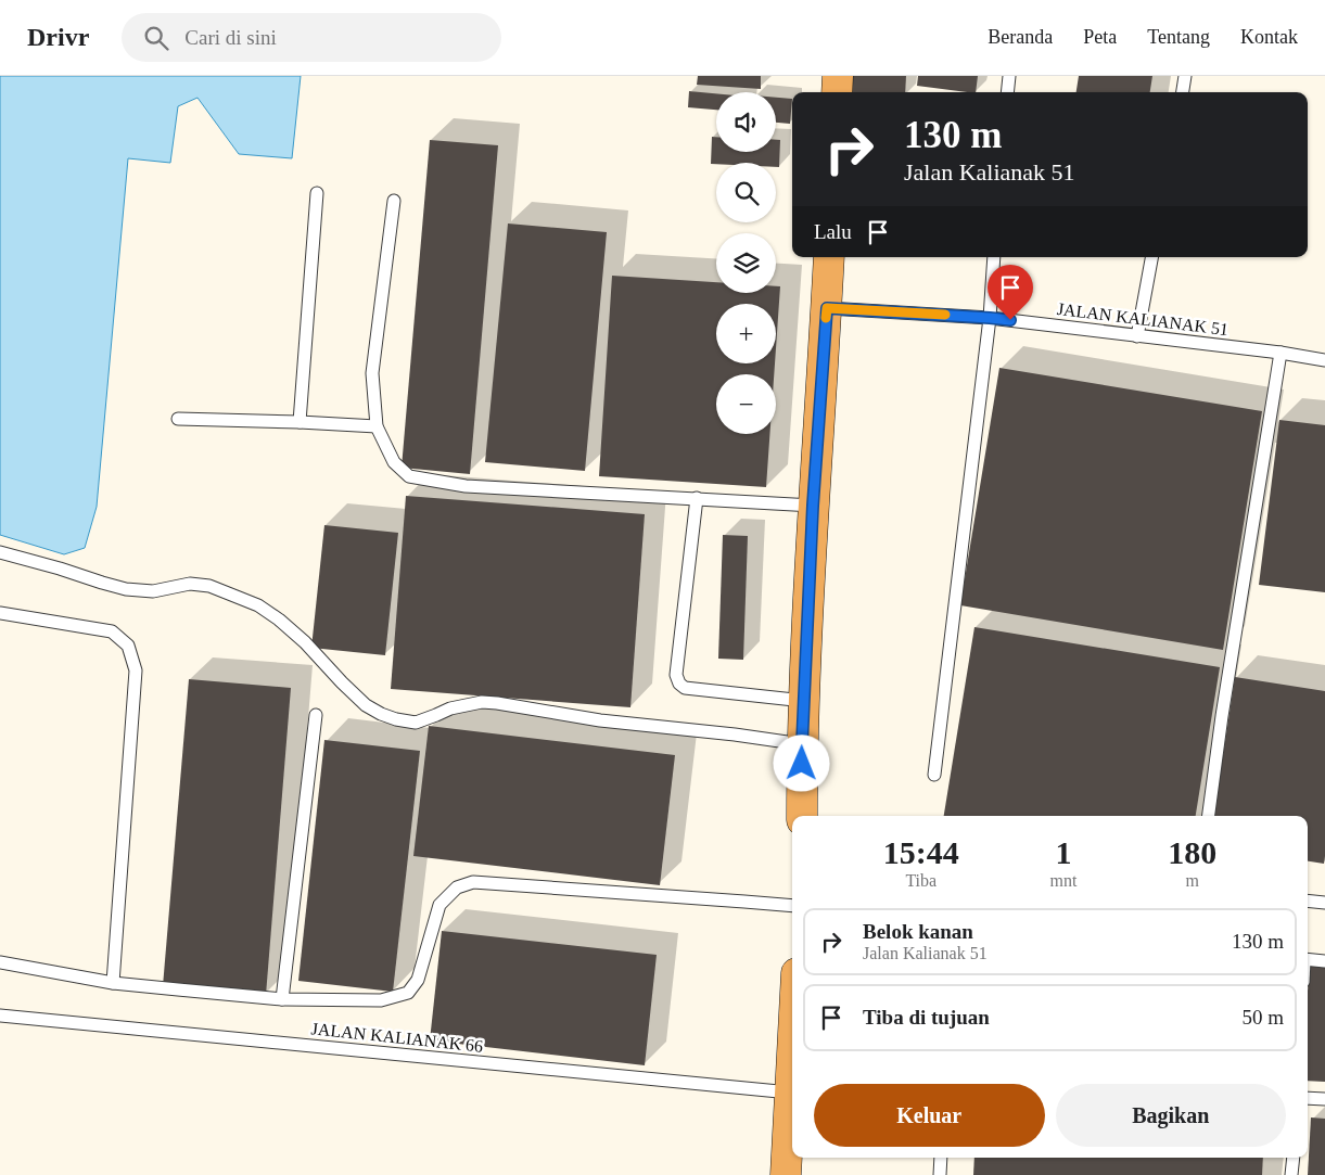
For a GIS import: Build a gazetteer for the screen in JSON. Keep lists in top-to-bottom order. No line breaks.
{"streets":{"lane":["JALAN KALIANAK 51","JALAN KALIANAK 66"]},"page":{"header":"Drivr","search":"Cari di sini","nav":["Beranda","Peta","Tentang","Kontak"],"map_buttons":["+","−"],"turn":["130 m","Jalan Kalianak 51"],"then":"Lalu","eta":["15:44","Tiba","1","mnt","180","m"],"list":[{"name":"Belok kanan","note":"Jalan Kalianak 51","value":"130 m"},{"name":"Tiba di tujuan","value":"50 m"}],"buttons":["Keluar","Bagikan"]}}
